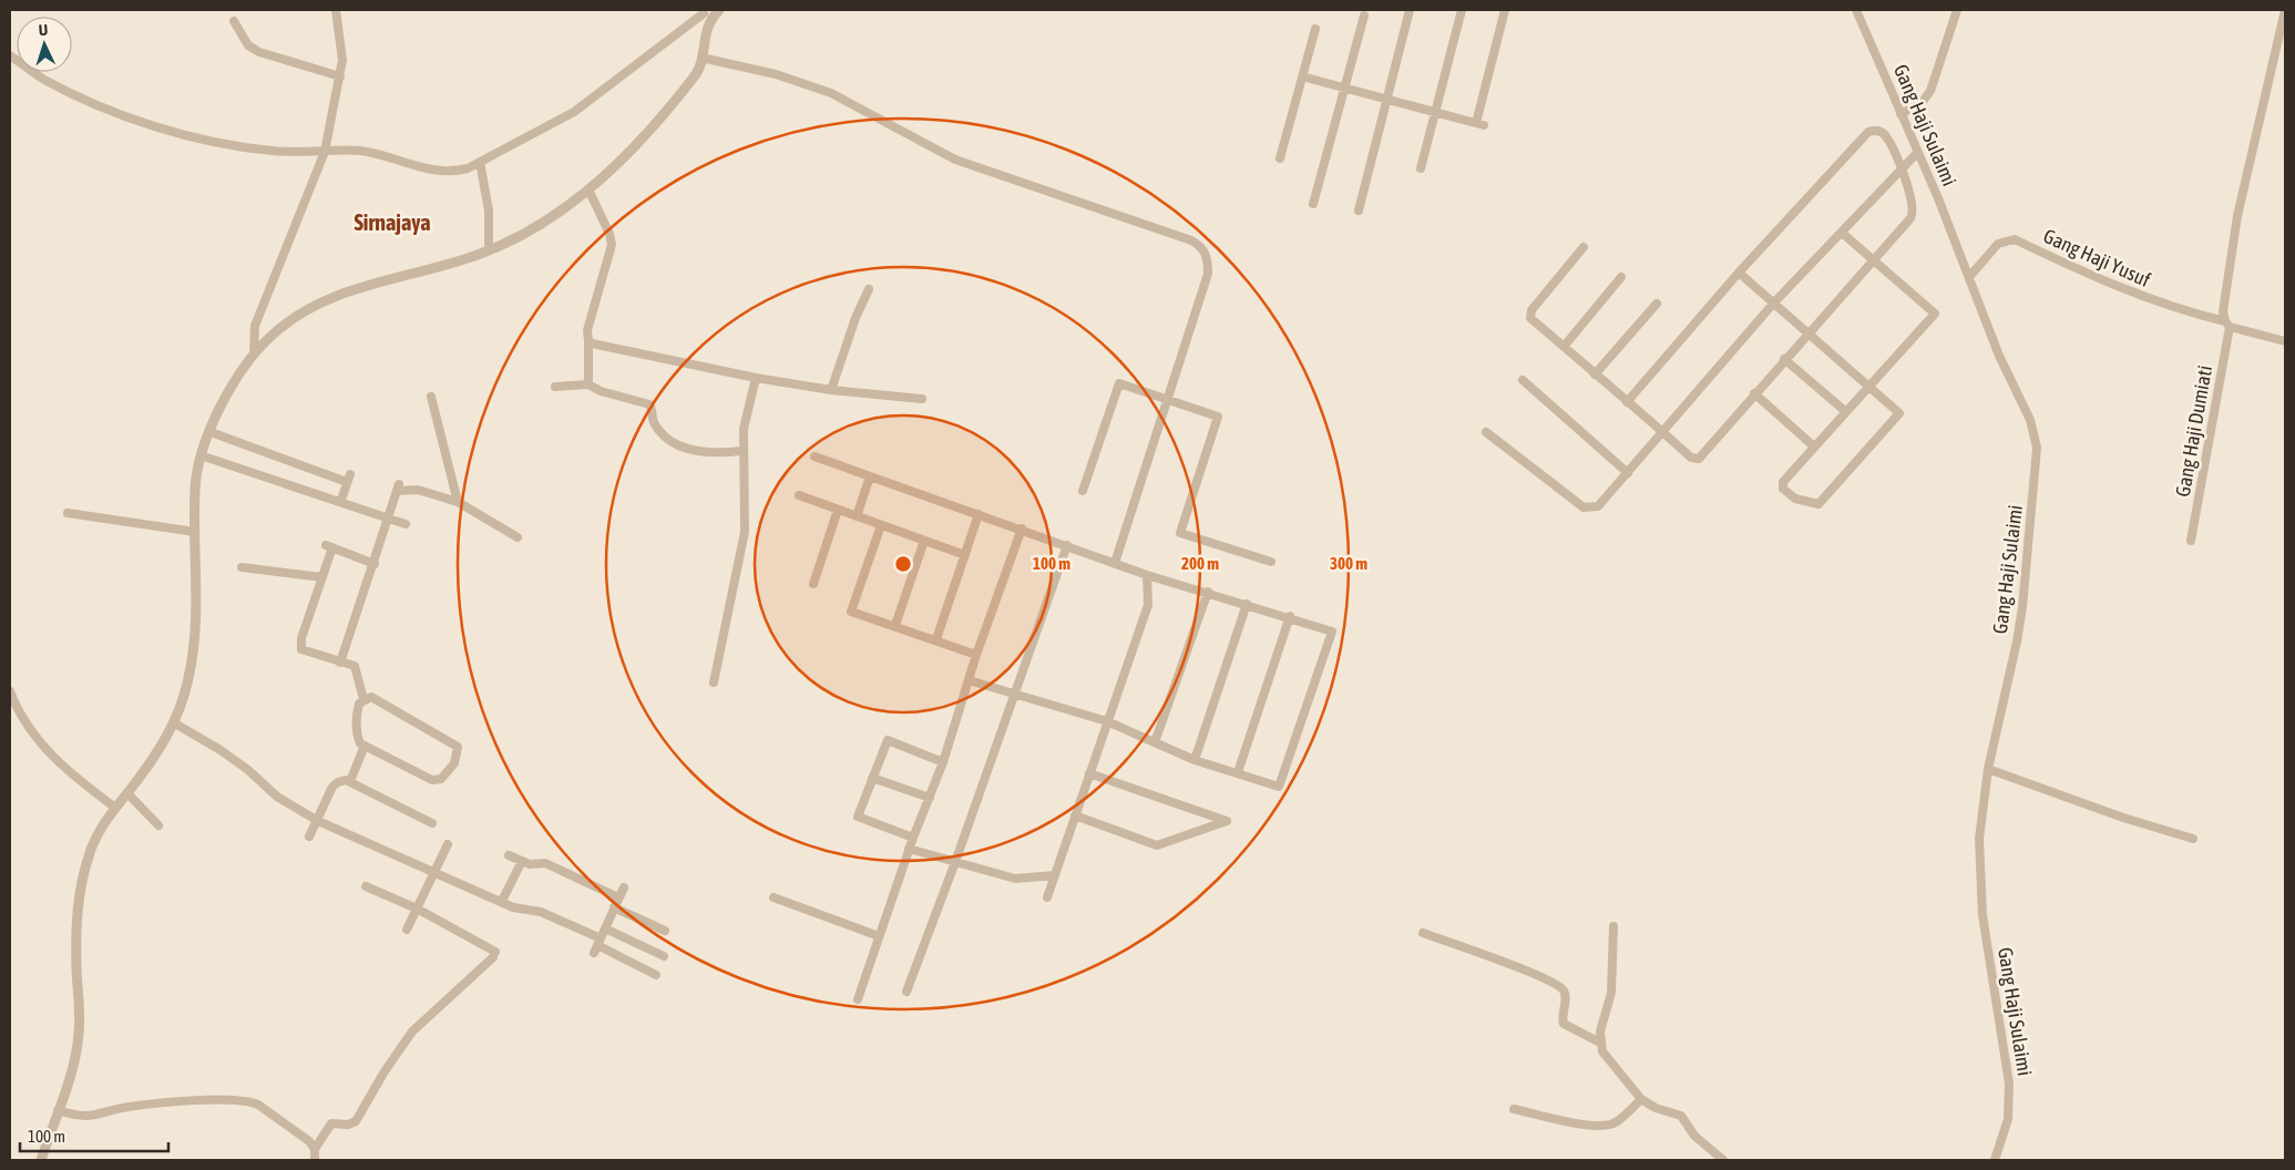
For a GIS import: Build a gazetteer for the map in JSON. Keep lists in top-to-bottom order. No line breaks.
{"streets":{"street":["Gang Haji Sulaimi","Gang Haji Yusuf","Gang Haji Dumiati"]},"crossings":[["Gang Haji Sulaimi","Gang Haji Yusuf"],["Gang Haji Yusuf","Gang Haji Dumiati"]],"districts":["Sirnajaya"],"scale_bar":"100 m","north":"top","rings":["100 m","200 m","300 m"]}
